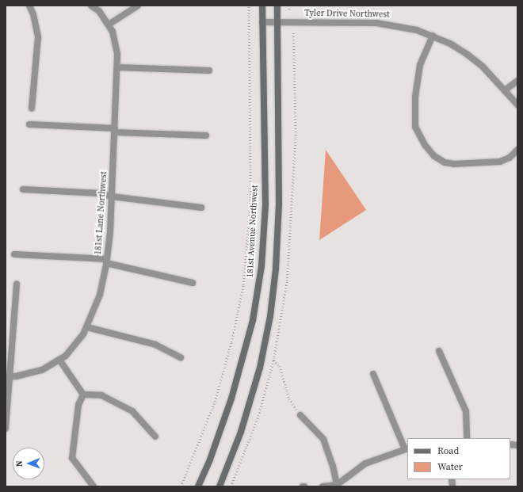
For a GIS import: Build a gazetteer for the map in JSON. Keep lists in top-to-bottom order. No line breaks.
{"streets":{"main road":["181st Avenue Northwest"],"street":["Tyler Drive Northwest","181st Lane Northwest"]},"crossings":[["Tyler Drive Northwest","181st Avenue Northwest"]],"legend":["Road","Water"],"north":"left"}
